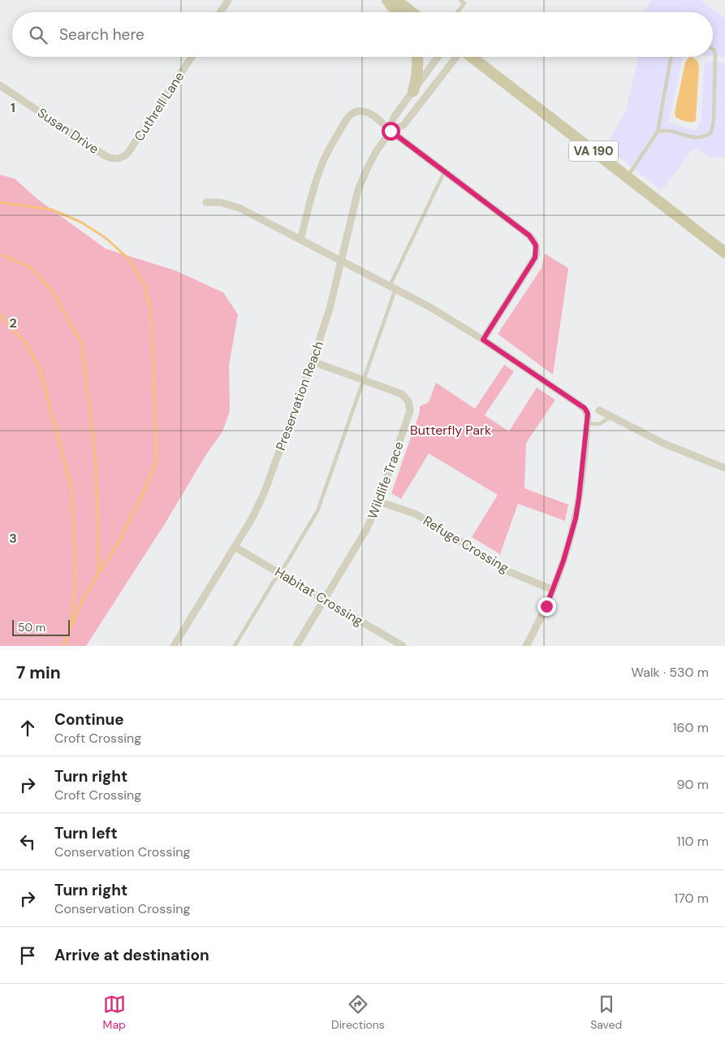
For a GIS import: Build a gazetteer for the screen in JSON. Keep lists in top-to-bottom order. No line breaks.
{"streets":{"main road":["VA 190"],"street":["Cuthrell Lane","Susan Drive","Preservation Reach","Wildlife Trace","Refuge Crossing","Habitat Crossing"]},"crossings":[["Cuthrell Lane","Susan Drive"],["Preservation Reach","Wildlife Trace"],["Preservation Reach","Habitat Crossing"],["Wildlife Trace","Refuge Crossing"],["Wildlife Trace","Habitat Crossing"]],"parks":["Butterfly Park"],"scale_bar":"50 m","page":{"search":"Search here","scale":"50 m","heading":["7 min","Walk · 530 m"],"list":[["Continue","Croft Crossing","160 m"],["Turn right","Croft Crossing","90 m"],["Turn left","Conservation Crossing","110 m"],["Turn right","Conservation Crossing","170 m"],"Arrive at destination"],"nav":["Map","Directions","Saved"]},"grid":{"rows":["1","2","3"]}}
